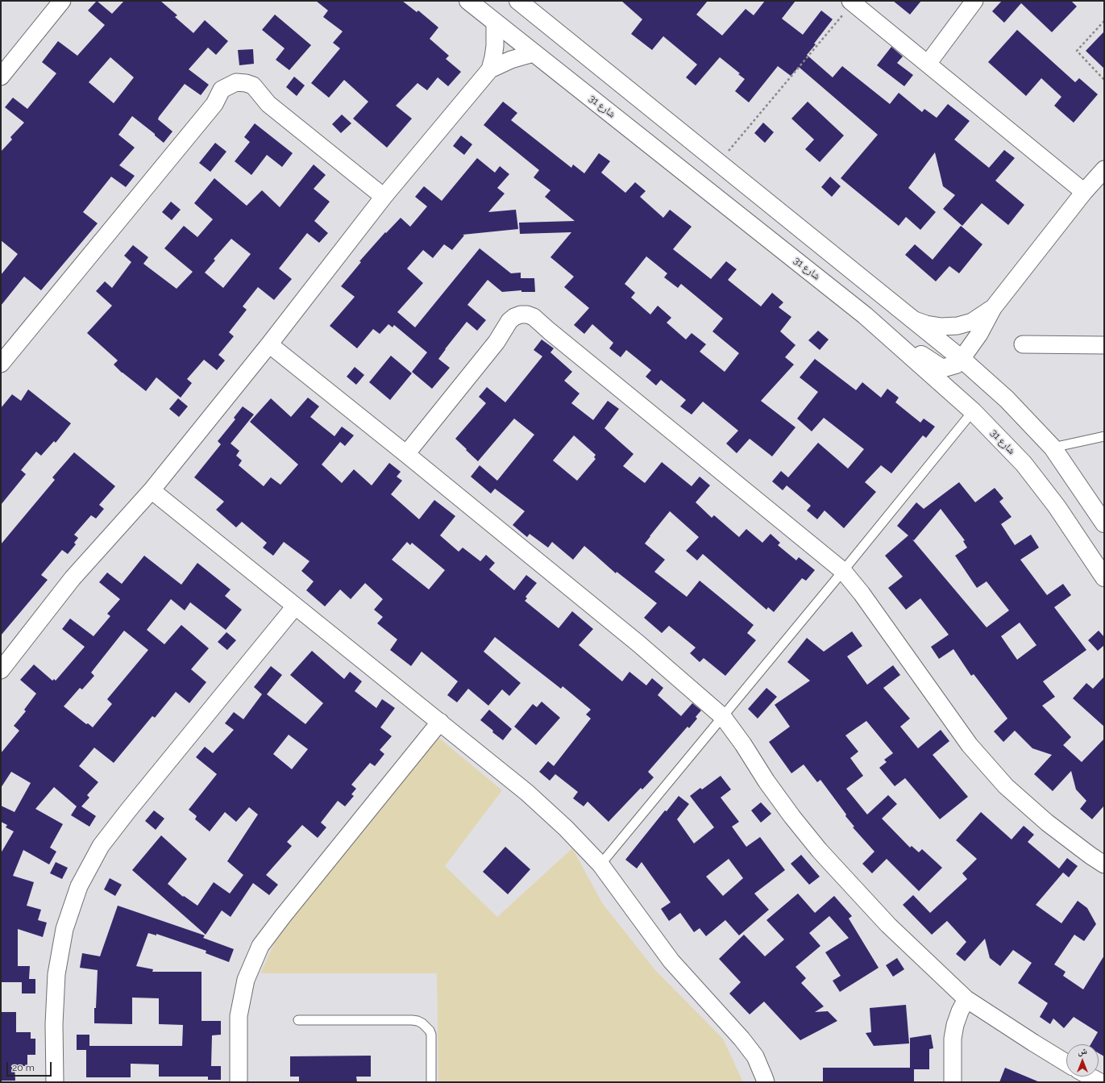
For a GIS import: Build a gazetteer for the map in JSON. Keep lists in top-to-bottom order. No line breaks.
{"streets":{"street":["شارع 31"]},"scale_bar":"20 m","north":"top"}
